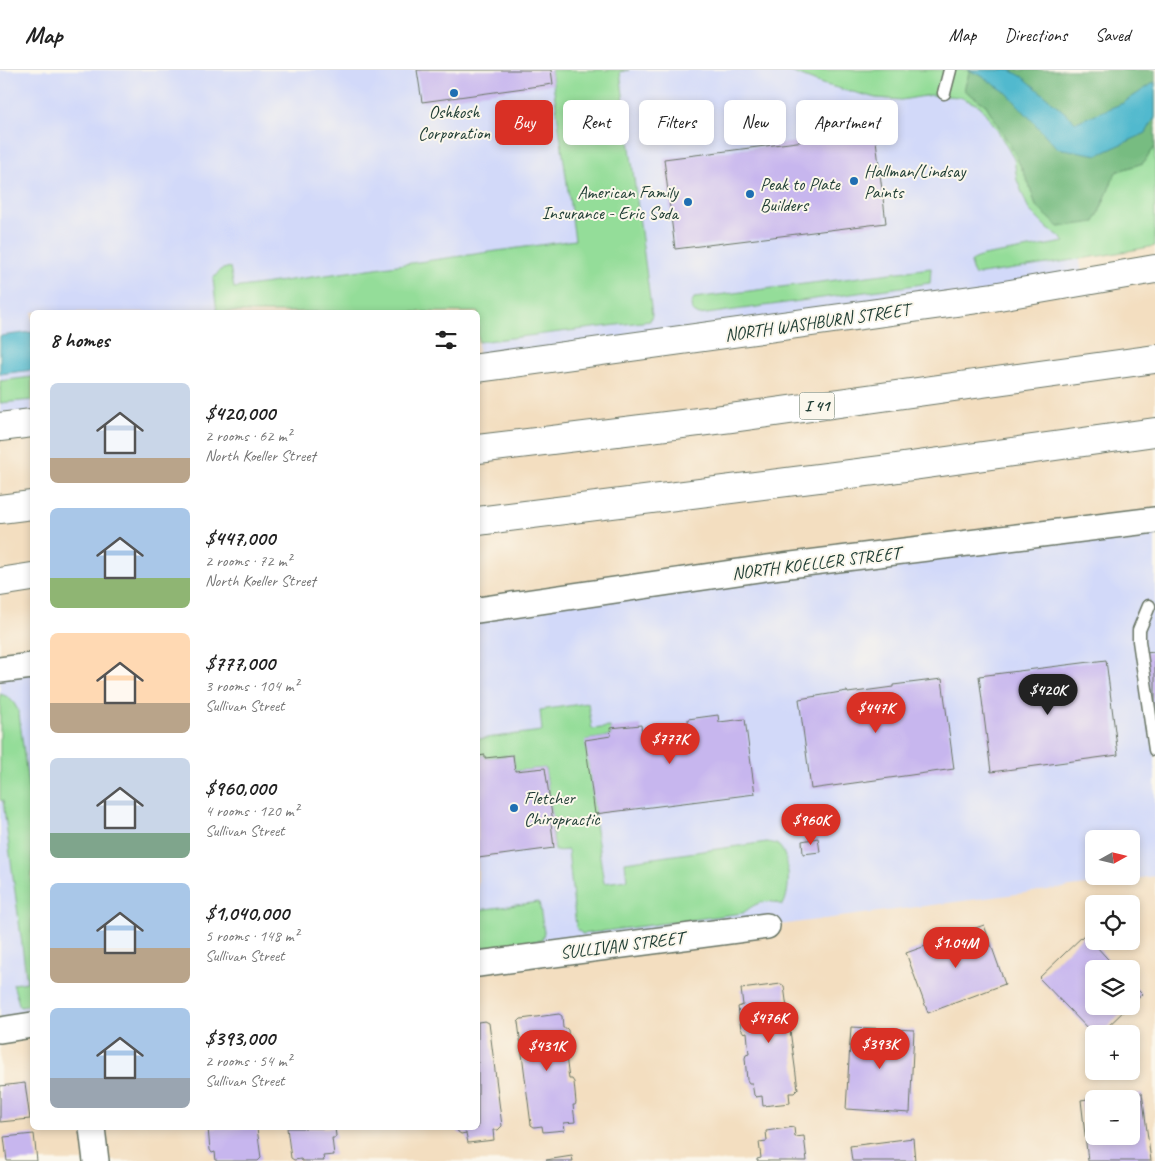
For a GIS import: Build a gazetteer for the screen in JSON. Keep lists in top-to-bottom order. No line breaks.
{"streets":{"main road":["NORTH WASHBURN STREET","I 41"],"street":["NORTH KOELLER STREET","SULLIVAN STREET"]},"places":["Oshkosh Corporation","Hallman/Lindsay Paints","Peak to Plate Builders","American Family Insurance - Eric Soda","Fletcher Chiropractic"],"north":"right","page":{"header":"Map","nav":["Map","Directions","Saved"],"chip":["Buy","Rent","Filters","New","Apartment"],"heading":"8 homes","list":[{"name":"$420,000","note":"2 rooms · 62 m² · North Koeller Street"},{"name":"$447,000","note":"2 rooms · 72 m² · North Koeller Street"},{"name":"$777,000","note":"3 rooms · 104 m² · Sullivan Street"},{"name":"$960,000","note":"4 rooms · 120 m² · Sullivan Street"},{"name":"$1,040,000","note":"5 rooms · 148 m² · Sullivan Street"},{"name":"$393,000","note":"2 rooms · 54 m² · Sullivan Street"}],"price":["$420K","$447K","$777K","$960K","$1.04M","$476K","$393K","$431K"],"map_buttons":["+","−"]}}
